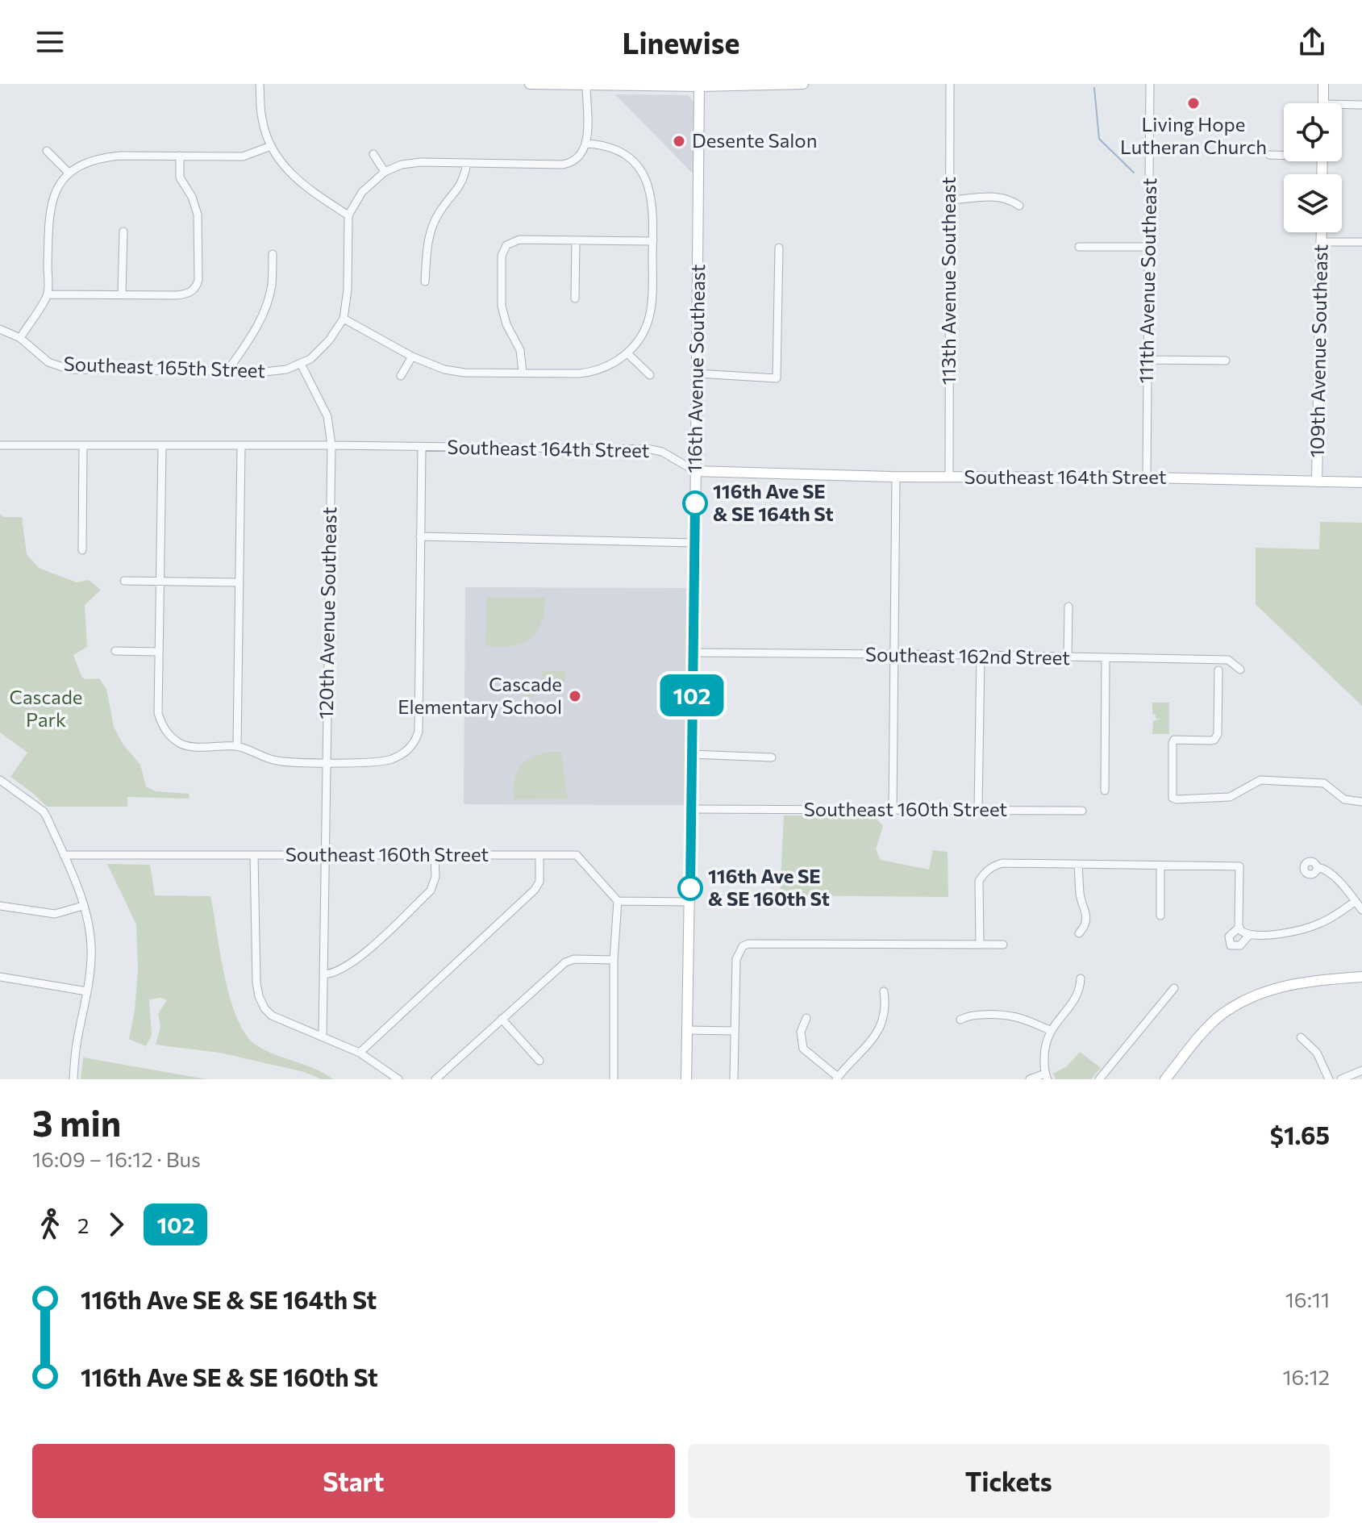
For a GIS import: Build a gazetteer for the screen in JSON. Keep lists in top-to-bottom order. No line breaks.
{"streets":{"street":["113th Avenue Southeast","111th Avenue Southeast","109th Avenue Southeast","Southeast 165th Street","116th Avenue Southeast","Southeast 164th Street","120th Avenue Southeast","Southeast 162nd Street","Southeast 160th Street"]},"crossings":[["113th Avenue Southeast","Southeast 164th Street"],["111th Avenue Southeast","Southeast 164th Street"],["109th Avenue Southeast","Southeast 164th Street"],["Southeast 165th Street","120th Avenue Southeast"],["116th Avenue Southeast","Southeast 164th Street"],["116th Avenue Southeast","Southeast 162nd Street"],["116th Avenue Southeast","Southeast 160th Street"],["Southeast 164th Street","120th Avenue Southeast"],["120th Avenue Southeast","Southeast 160th Street"]],"parks":["Cascade Park"],"places":["Living Hope Lutheran Church","Desente Salon","116th Ave SE & SE 164th St","Cascade Elementary School","116th Ave SE & SE 160th St"],"lines":["bus line 102"],"page":{"header":"Linewise","on_map":"102","heading":["3 min","16:09 – 16:12 · Bus","$1.65"],"legs":["2","102"],"list":[{"name":"116th Ave SE & SE 164th St","value":"16:11"},{"name":"116th Ave SE & SE 160th St","value":"16:12"}],"buttons":["Start","Tickets"]}}
